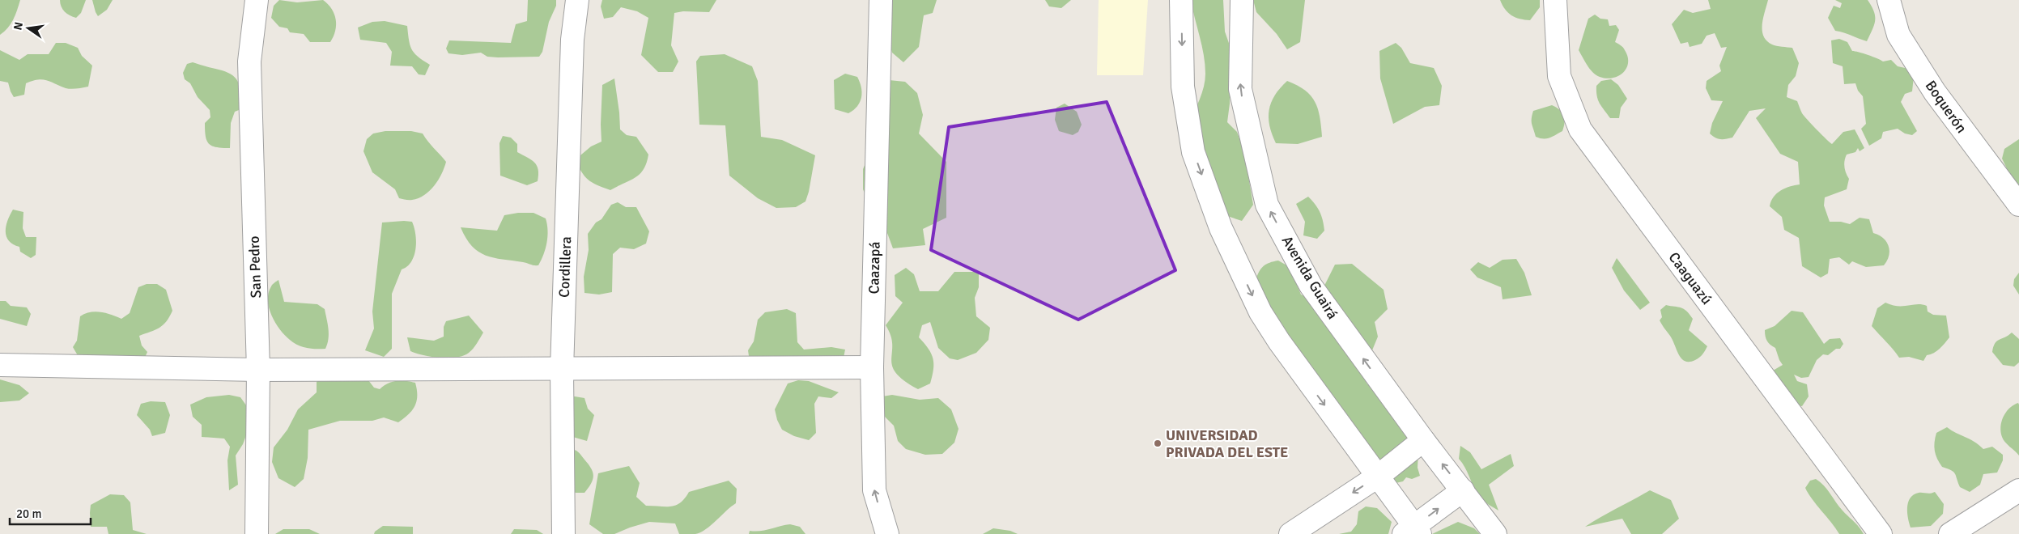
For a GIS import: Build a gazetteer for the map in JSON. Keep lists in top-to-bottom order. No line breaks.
{"streets":{"street":["Boquerón","San Pedro","Cordillera","Caazapá","Avenida Guairá","Caaguazú"]},"places":["UNIVERSIDAD PRIVADA DEL ESTE"],"scale_bar":"20 m","north":"left"}
